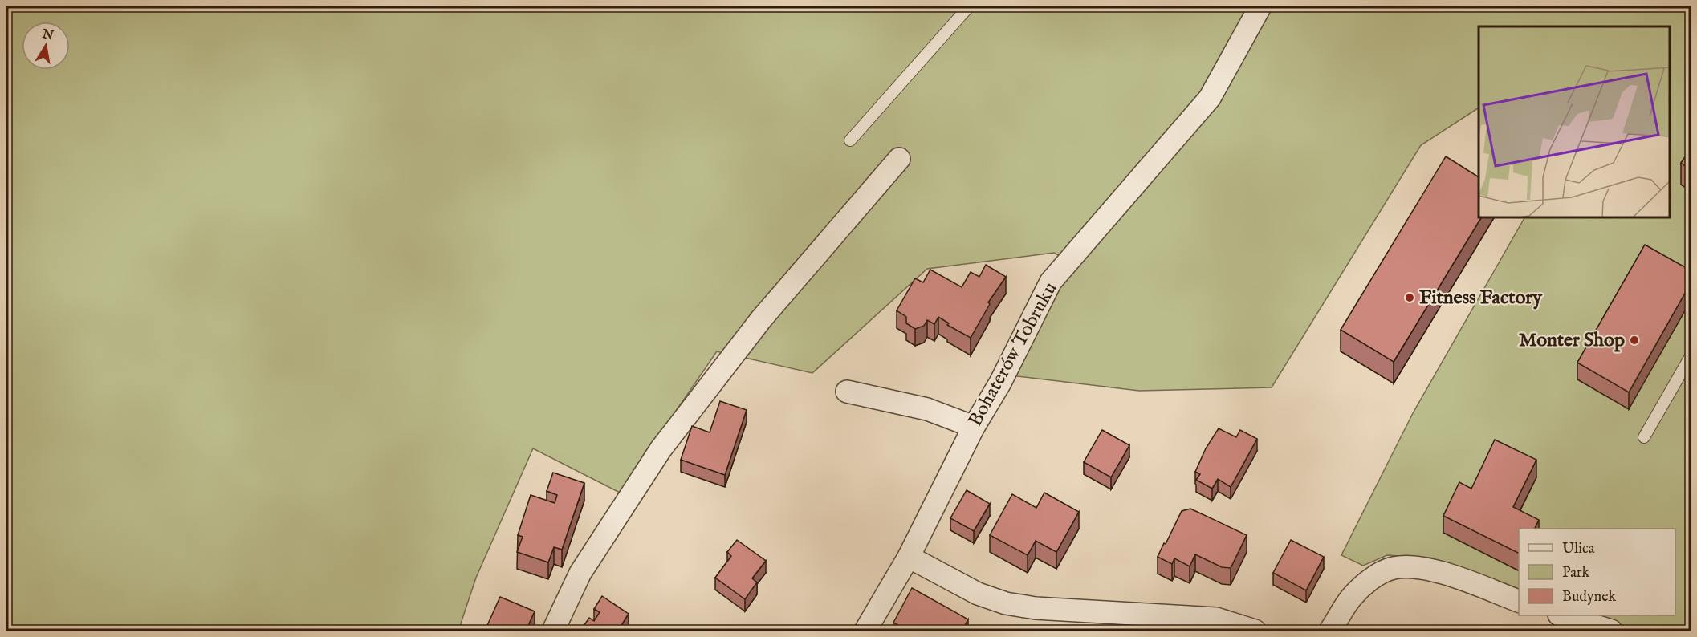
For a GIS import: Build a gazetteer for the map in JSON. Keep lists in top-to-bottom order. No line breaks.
{"streets":{"street":["Bohaterów Tobruku"]},"places":["Fitness Factory","Monter Shop"],"legend":["Ulica","Park","Budynek"],"north":"top"}
